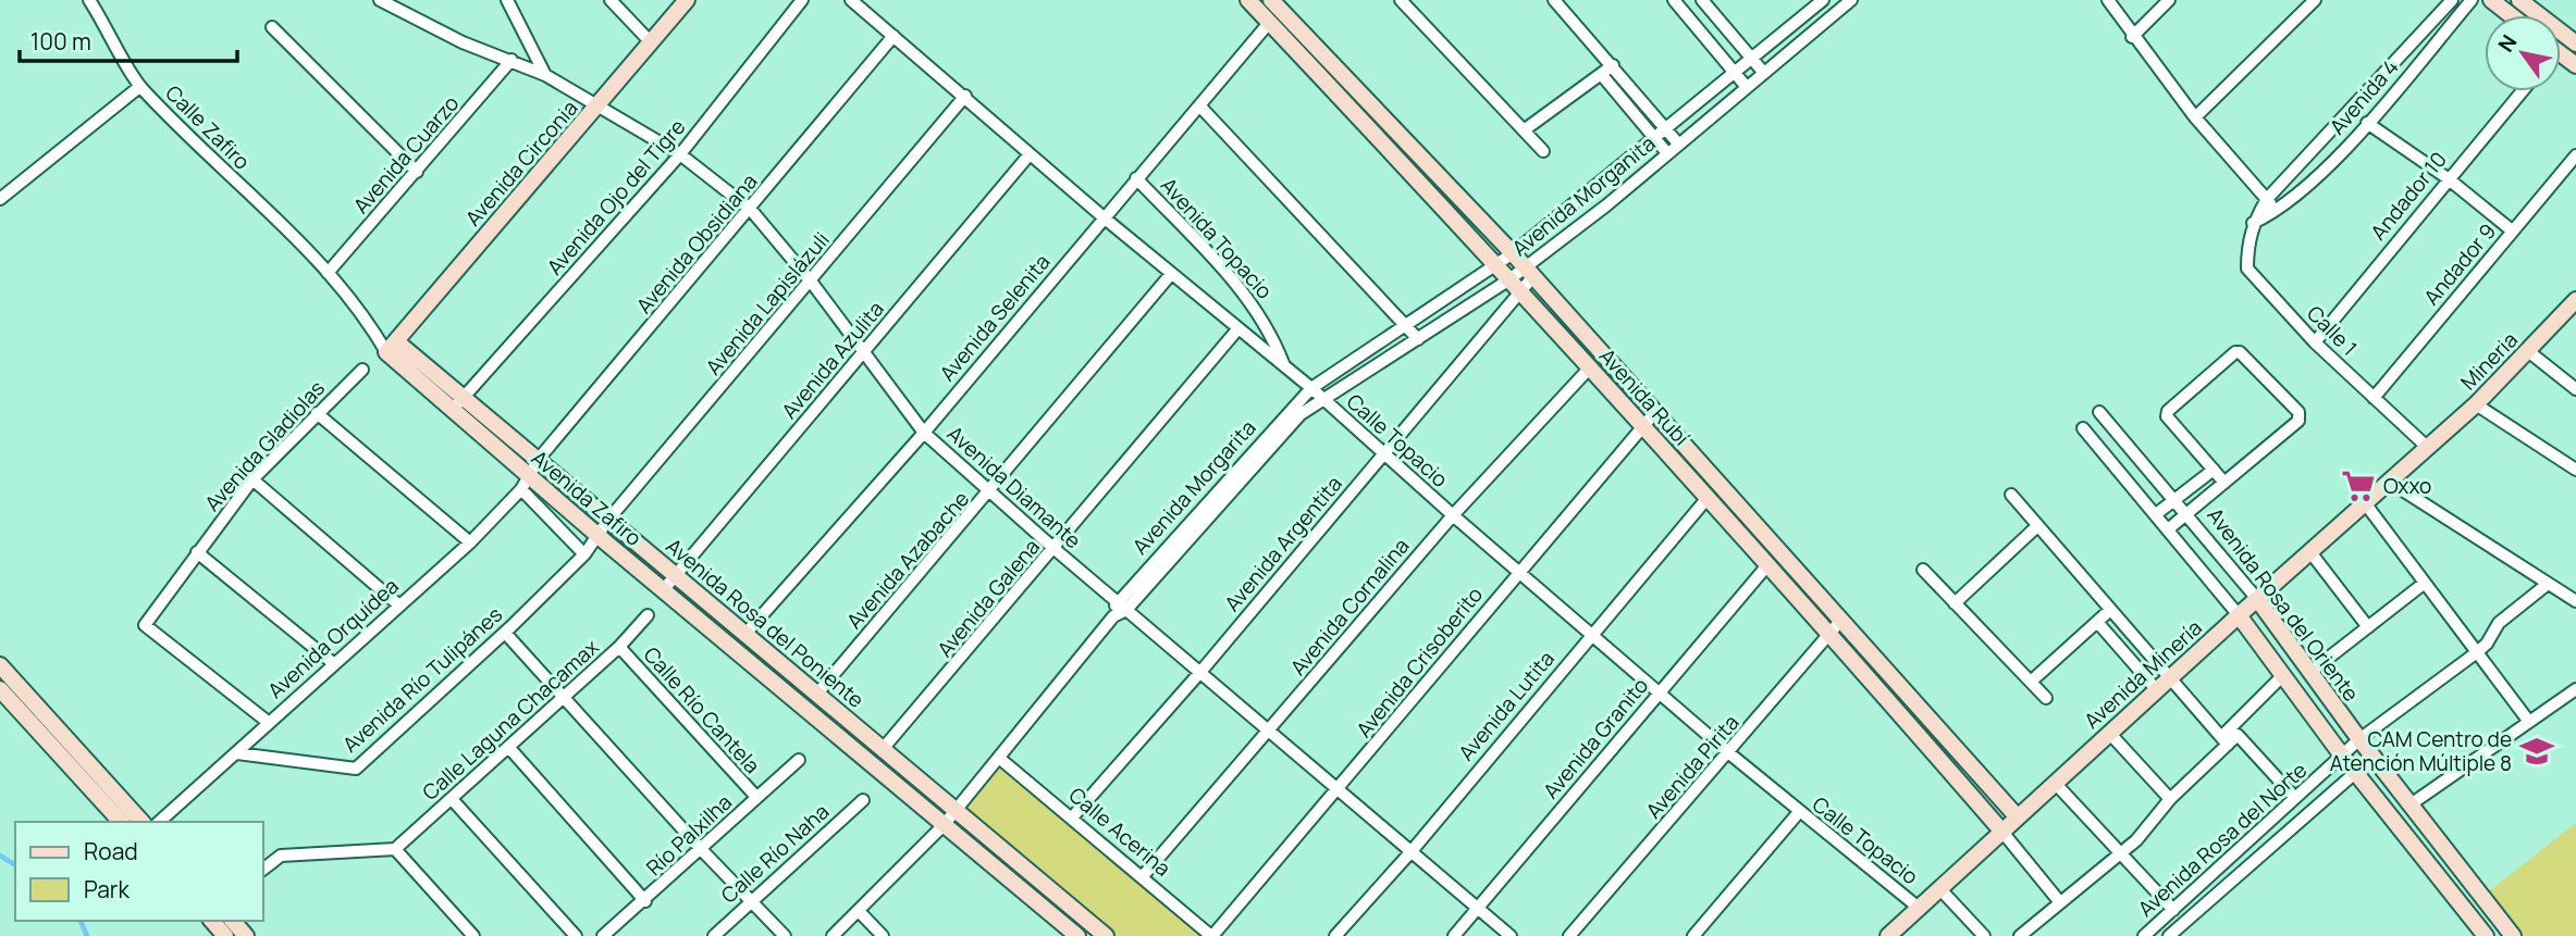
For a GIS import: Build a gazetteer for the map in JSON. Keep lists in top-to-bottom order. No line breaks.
{"streets":{"street":["Avenida 4","Calle Zafiro","Avenida Cuarzo","Avenida Circonia","Avenida Morganita","Andador 10","Avenida Ojo del Tigre","Avenida Topacio","Avenida Obsidiana","Andador 9","Avenida Lapislázuli","Avenida Selenita","Calle 1","Avenida Azulita","Mineria","Avenida Rubí","Calle Topacio","Avenida Gladiolas","Avenida Diamante","Avenida Morgarita","Avenida Zafiro","Avenida Argentita","Avenida Azabache","Avenida Galena","Avenida Rosa del Oriente","Avenida Cornalina","Avenida Rosa del Poniente","Avenida Orquídea","Avenida Crisoberito","Avenida Minería","Avenida Río Tulipánes","Avenida Lutita","Calle Río Cantela","Calle Laguna Chacamax","Avenida Granito","Avenida Pirita","Calle Acerina","Río Palxilha","Avenida Rosa del Norte","Calle Río Naha"]},"crossings":[["Calle Zafiro","Avenida Cuarzo"],["Calle Zafiro","Avenida Circonia"],["Calle Zafiro","Avenida Zafiro"],["Calle Zafiro","Avenida Rosa del Poniente"],["Avenida Cuarzo","Avenida Diamante"],["Avenida Circonia","Avenida Diamante"],["Avenida Circonia","Avenida Zafiro"],["Avenida Circonia","Avenida Rosa del Poniente"],["Avenida Morganita","Avenida Rubí"],["Avenida Morganita","Calle Topacio"],["Avenida Morganita","Avenida Morgarita"],["Avenida Morganita","Avenida Argentita"],["Andador 10","Calle 1"],["Avenida Ojo del Tigre","Avenida Diamante"],["Avenida Ojo del Tigre","Avenida Zafiro"],["Avenida Ojo del Tigre","Avenida Rosa del Poniente"],["Avenida Topacio","Avenida Selenita"],["Avenida Topacio","Calle Topacio"],["Avenida Obsidiana","Calle Topacio"],["Avenida Obsidiana","Avenida Diamante"],["Avenida Obsidiana","Avenida Zafiro"],["Avenida Obsidiana","Avenida Rosa del Poniente"],["Avenida Obsidiana","Avenida Orquídea"],["Andador 9","Calle 1"],["Avenida Lapislázuli","Calle Topacio"],["Avenida Lapislázuli","Avenida Diamante"],["Avenida Lapislázuli","Avenida Zafiro"],["Avenida Lapislázuli","Avenida Rosa del Poniente"],["Avenida Lapislázuli","Avenida Río Tulipánes"],["Avenida Selenita","Avenida Rubí"],["Avenida Selenita","Calle Topacio"],["Avenida Selenita","Avenida Diamante"],["Avenida Selenita","Avenida Rosa del Poniente"],["Calle 1","Mineria"],["Calle 1","Avenida Minería"],["Avenida Azulita","Calle Topacio"],["Avenida Azulita","Avenida Diamante"],["Avenida Azulita","Avenida Zafiro"],["Avenida Azulita","Avenida Rosa del Poniente"],["Mineria","Avenida Minería"],["Avenida Rubí","Avenida Argentita"],["Avenida Rubí","Avenida Cornalina"],["Avenida Rubí","Avenida Crisoberito"],["Avenida Rubí","Avenida Minería"],["Avenida Rubí","Avenida Lutita"],["Avenida Rubí","Avenida Granito"],["Avenida Rubí","Avenida Pirita"],["Calle Topacio","Avenida Morgarita"],["Calle Topacio","Avenida Argentita"],["Calle Topacio","Avenida Azabache"],["Calle Topacio","Avenida Galena"],["Calle Topacio","Avenida Cornalina"],["Calle Topacio","Avenida Crisoberito"],["Calle Topacio","Avenida Minería"],["Calle Topacio","Avenida Lutita"],["Calle Topacio","Avenida Granito"],["Calle Topacio","Avenida Pirita"],["Avenida Gladiolas","Avenida Orquídea"],["Avenida Diamante","Avenida Morgarita"],["Avenida Diamante","Avenida Argentita"],["Avenida Diamante","Avenida Azabache"],["Avenida Diamante","Avenida Galena"],["Avenida Diamante","Avenida Cornalina"],["Avenida Diamante","Avenida Crisoberito"],["Avenida Diamante","Avenida Lutita"],["Avenida Diamante","Avenida Granito"],["Avenida Morgarita","Avenida Zafiro"],["Avenida Morgarita","Avenida Rosa del Poniente"],["Avenida Morgarita","Calle Acerina"],["Avenida Zafiro","Avenida Rosa del Poniente"],["Avenida Zafiro","Avenida Orquídea"],["Avenida Zafiro","Avenida Río Tulipánes"],["Avenida Argentita","Calle Acerina"],["Avenida Azabache","Avenida Rosa del Poniente"],["Avenida Galena","Avenida Rosa del Poniente"],["Avenida Rosa del Oriente","Avenida Minería"],["Avenida Rosa del Oriente","Avenida Rosa del Norte"],["Avenida Cornalina","Calle Acerina"],["Avenida Orquídea","Avenida Río Tulipánes"],["Avenida Crisoberito","Calle Acerina"],["Calle Río Cantela","Calle Laguna Chacamax"],["Calle Río Cantela","Río Palxilha"]],"places":{"supermarket":["Oxxo"],"school or university":["CAM Centro de Atención Múltiple 8"]},"legend":["Road","Park"],"scale_bar":"100 m","north":"top left"}
